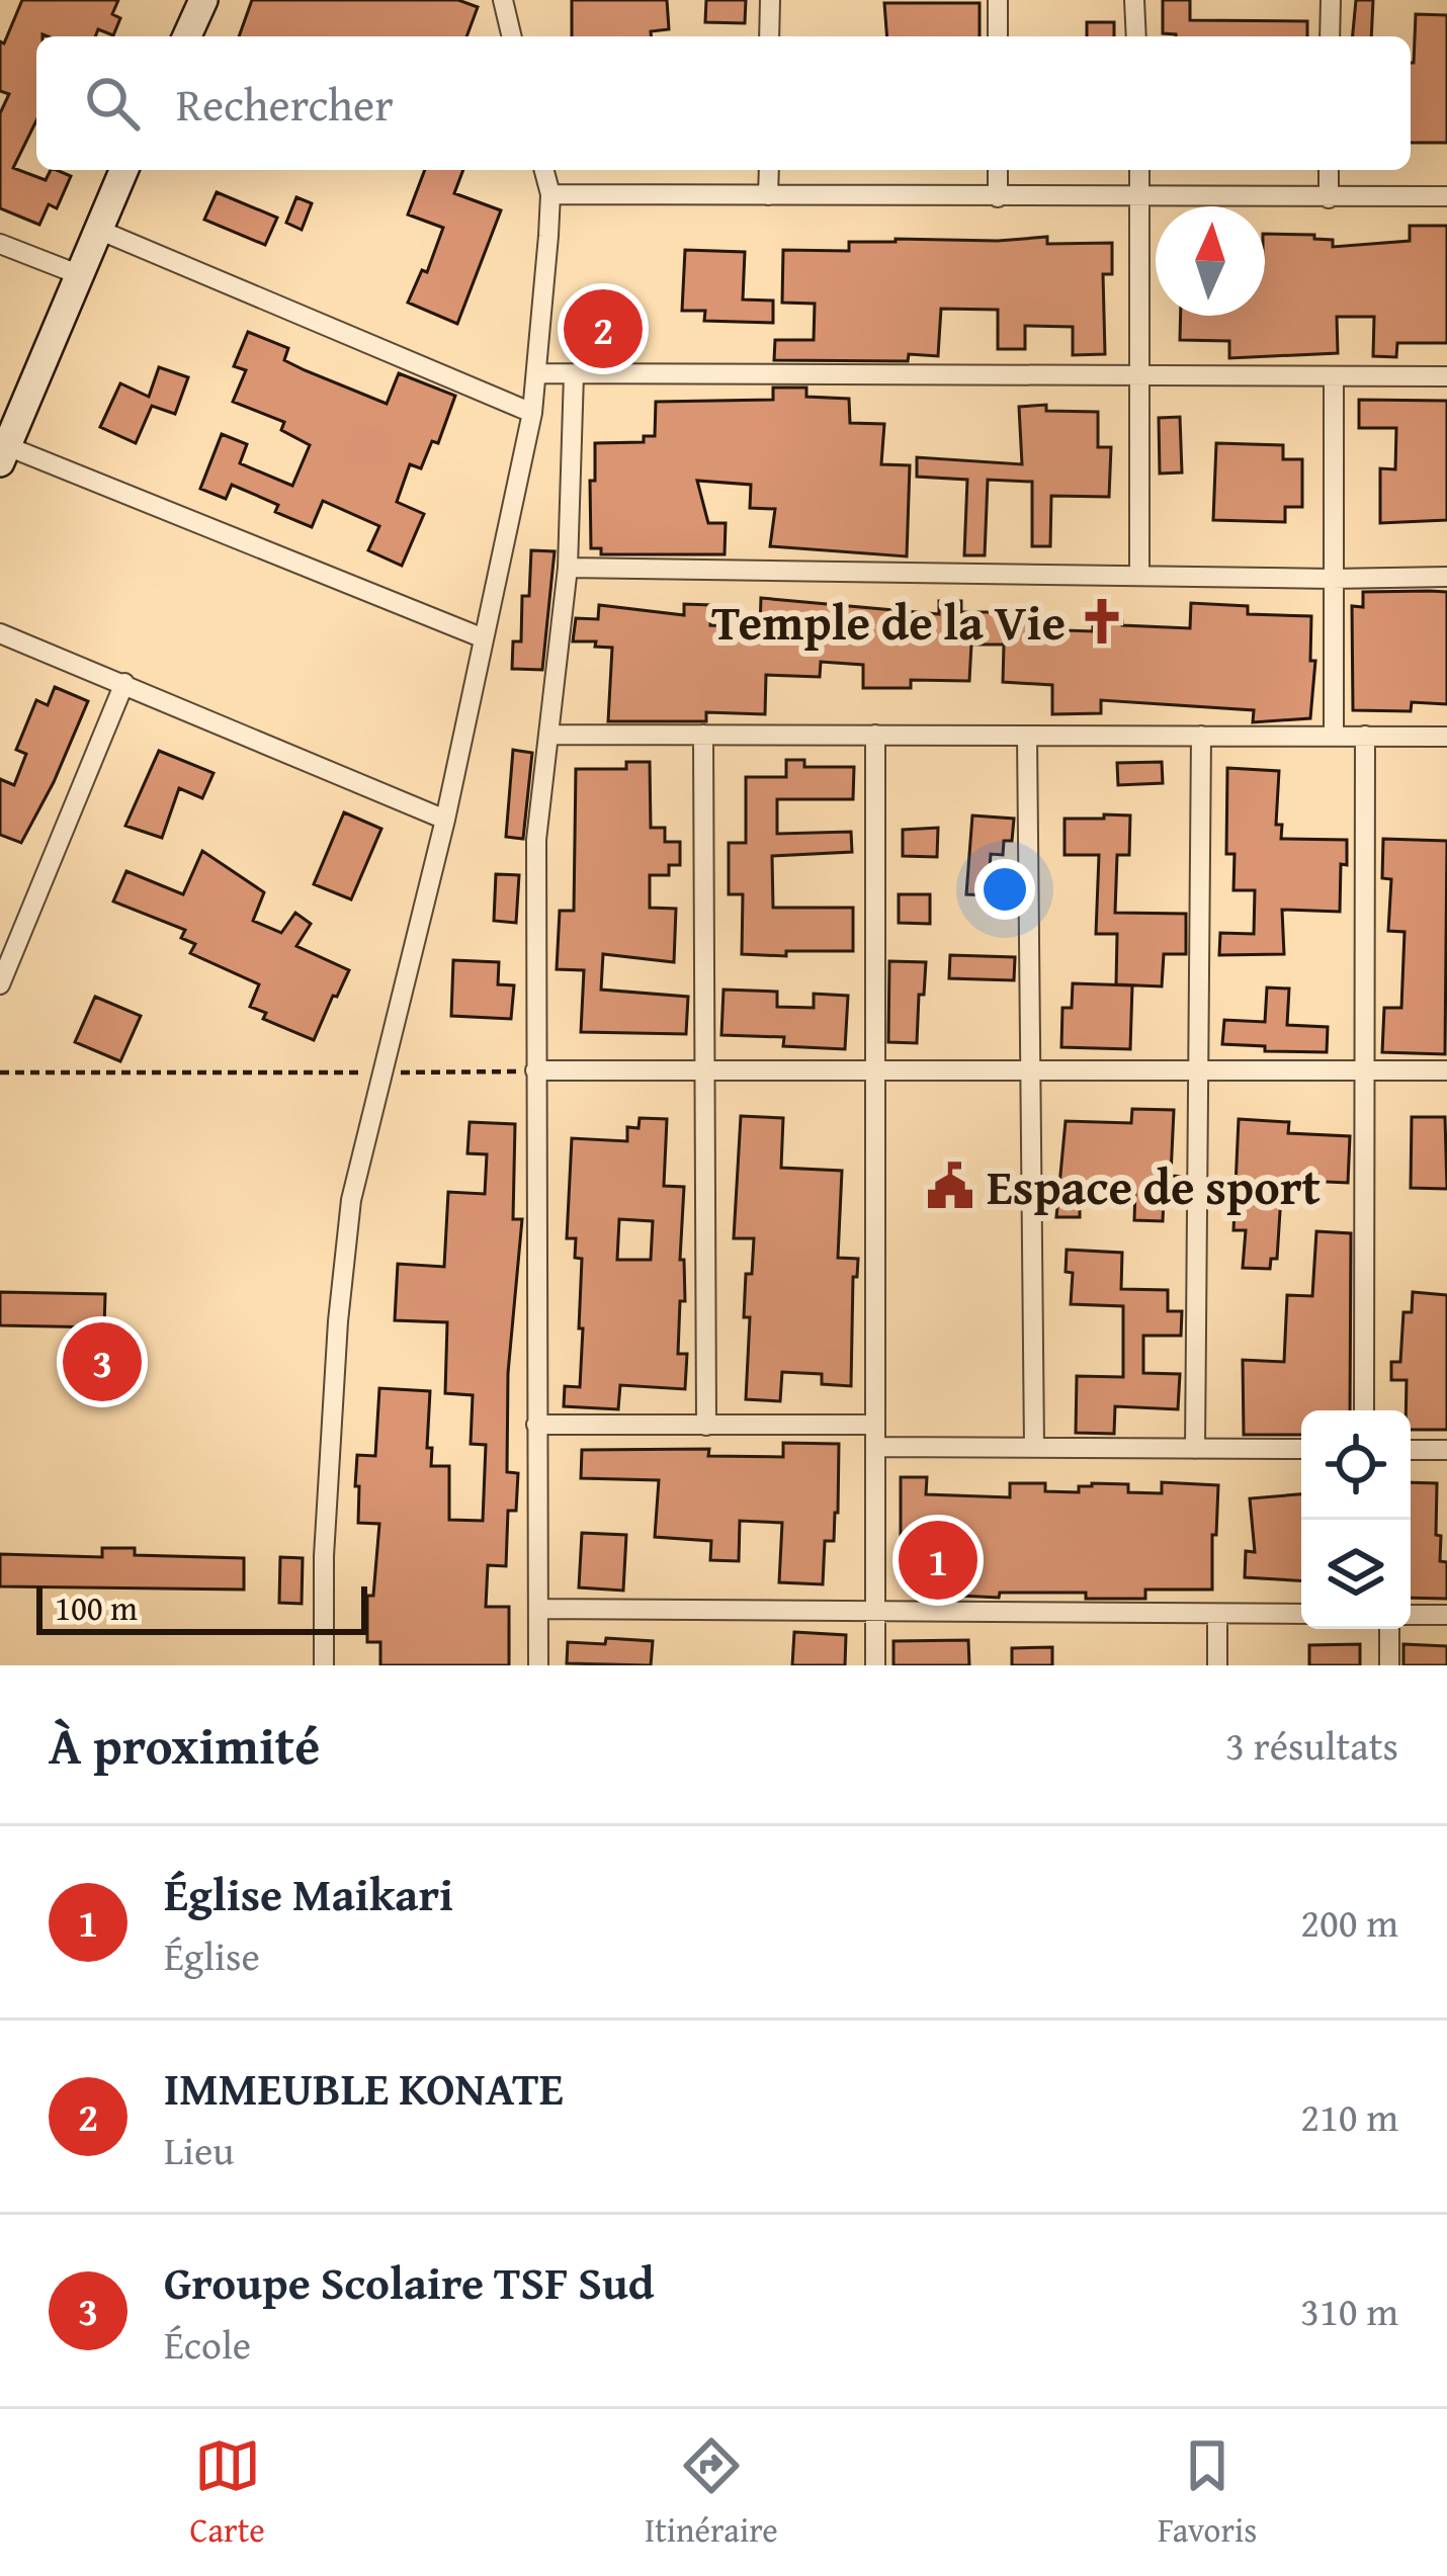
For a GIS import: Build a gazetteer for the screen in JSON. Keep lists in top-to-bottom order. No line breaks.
{"places":{"church":["Temple de la Vie"],"public building":["Espace de sport"]},"scale_bar":"100 m","north":"top","page":{"search":"Rechercher","pins":["2","3","1"],"scale":"100 m","heading":["À proximité","3 résultats"],"list":[{"mark":"1","name":"Église Maikari","note":"Église","value":"200 m"},{"mark":"2","name":"IMMEUBLE KONATE","note":"Lieu","value":"210 m"},{"mark":"3","name":"Groupe Scolaire TSF Sud","note":"École","value":"310 m"}],"nav":["Carte","Itinéraire","Favoris"]}}
